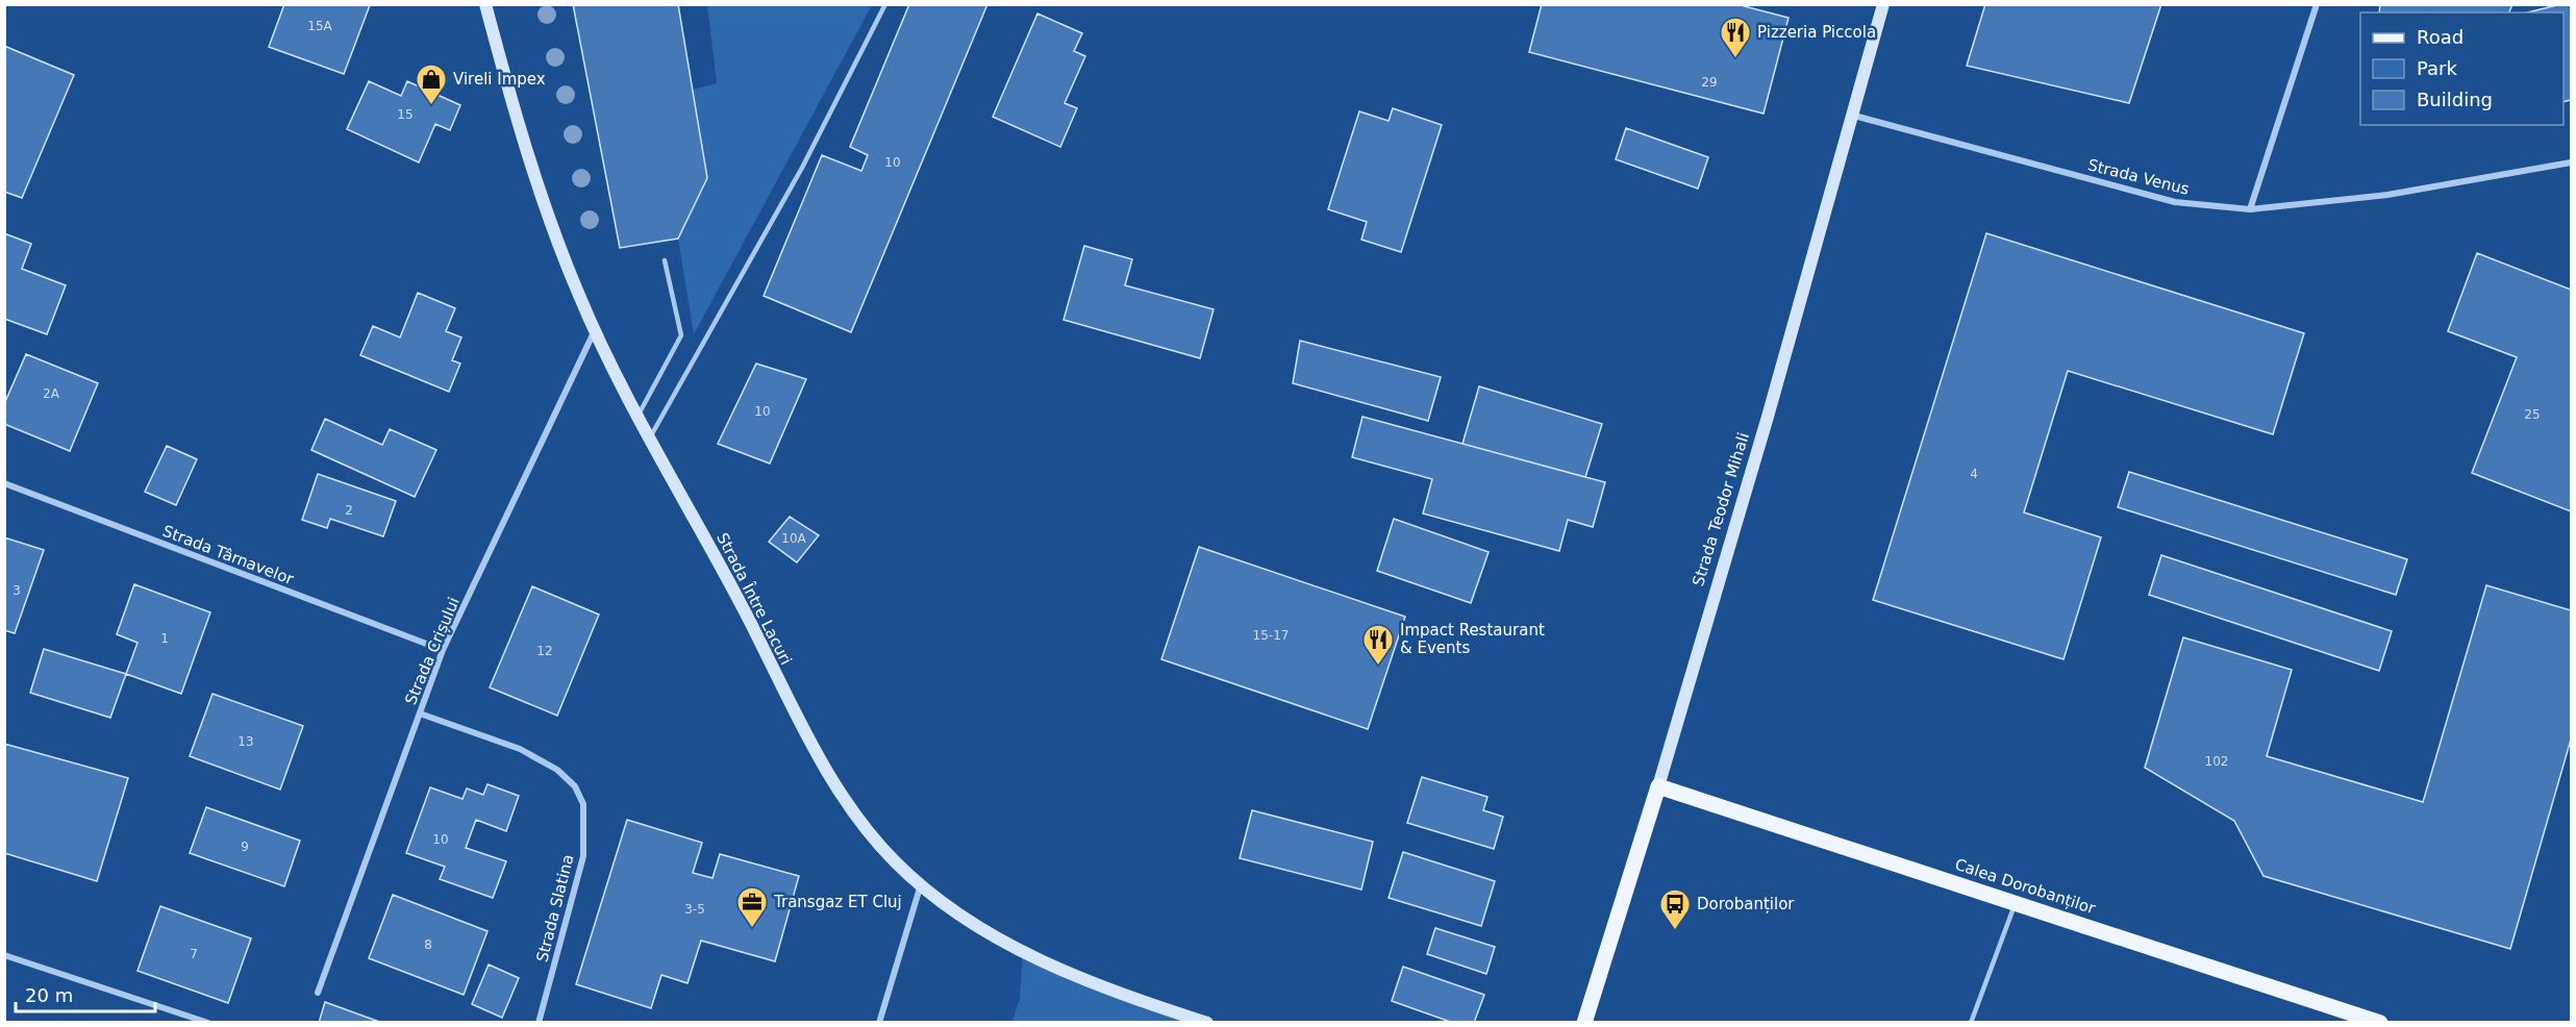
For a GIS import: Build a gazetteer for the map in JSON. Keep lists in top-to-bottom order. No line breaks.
{"streets":{"main road":["Strada Teodor Mihali","Calea Dorobanților"],"street":["Strada Venus","Strada Târnavelor","Strada Între Lacuri","Strada Crișului","Strada Slatina"]},"crossings":[["Strada Venus","Strada Teodor Mihali"],["Strada Teodor Mihali","Calea Dorobanților"],["Strada Târnavelor","Strada Crișului"],["Strada Între Lacuri","Strada Crișului"],["Strada Crișului","Strada Slatina"]],"places":{"restaurant":["Pizzeria Piccola","Impact Restaurant & Events"],"shop":["Vireli Impex"],"office":["Transgaz ET Cluj"],"bus stop":["Dorobanților"]},"house_numbers":["15A","29","15","10","2A","10","25","4","2","10A","3","15-17","1","12","13","102","10","9","3-5","8","7"],"legend":["Road","Park","Building"],"scale_bar":"20 m"}
